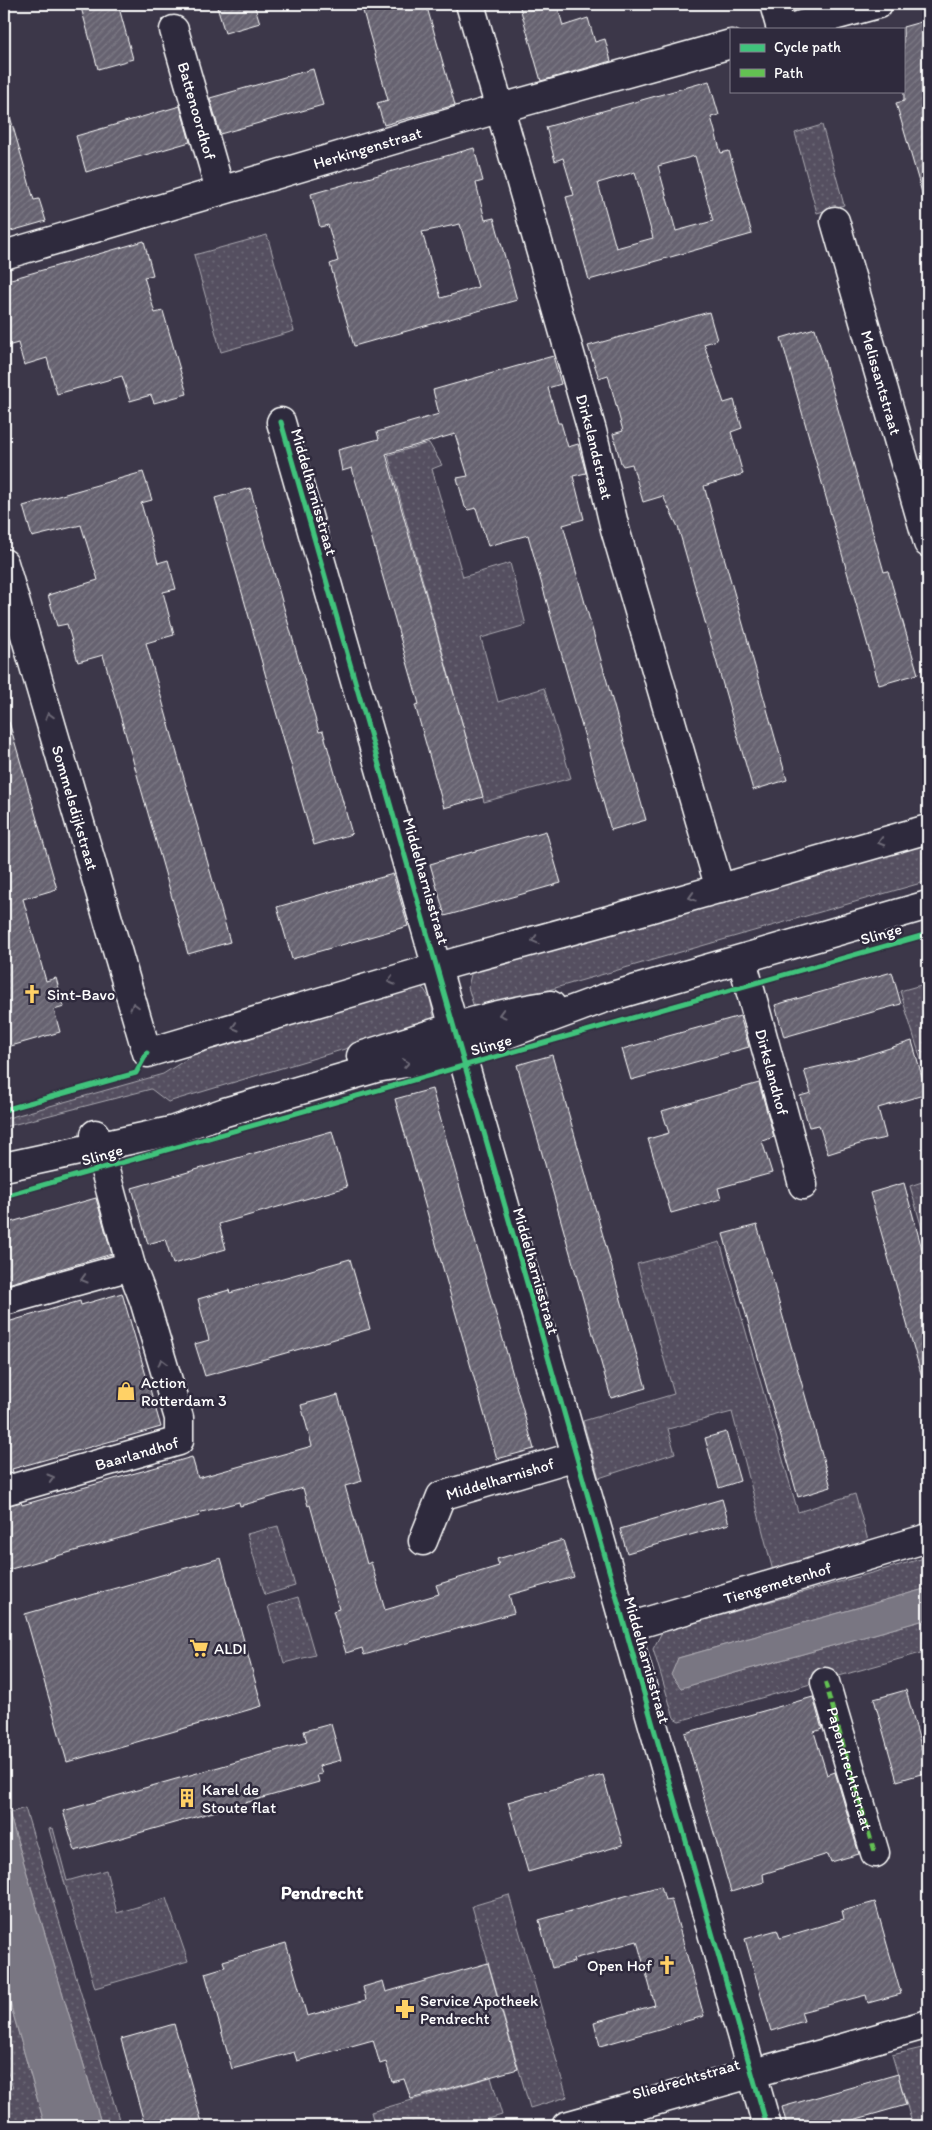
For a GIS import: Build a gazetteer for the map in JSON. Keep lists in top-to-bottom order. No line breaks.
{"streets":{"street":["Battenoordhof","Herkingenstraat","Melissantstraat","Dirkslandstraat","Middelharnisstraat","Sommelsdijkstraat","Slinge","Dirkslandhof","Baarlandhof","Middelharnishof","Tiengemetenhof","Papendrechtstraat","Sliedrechtstraat"]},"crossings":[["Battenoordhof","Herkingenstraat"],["Herkingenstraat","Dirkslandstraat"],["Middelharnisstraat","Sommelsdijkstraat"],["Middelharnisstraat","Slinge"],["Middelharnisstraat","Middelharnishof"],["Middelharnisstraat","Tiengemetenhof"],["Middelharnisstraat","Sliedrechtstraat"],["Slinge","Dirkslandhof"],["Slinge","Baarlandhof"]],"districts":["Pendrecht"],"places":{"church":["Sint-Bavo","Open Hof"],"shop":["Action Rotterdam 3"],"supermarket":["ALDI"],"building":["Karel de Stoute flat"],"pharmacy":["Service Apotheek Pendrecht"]},"legend":["Cycle path","Path"]}
